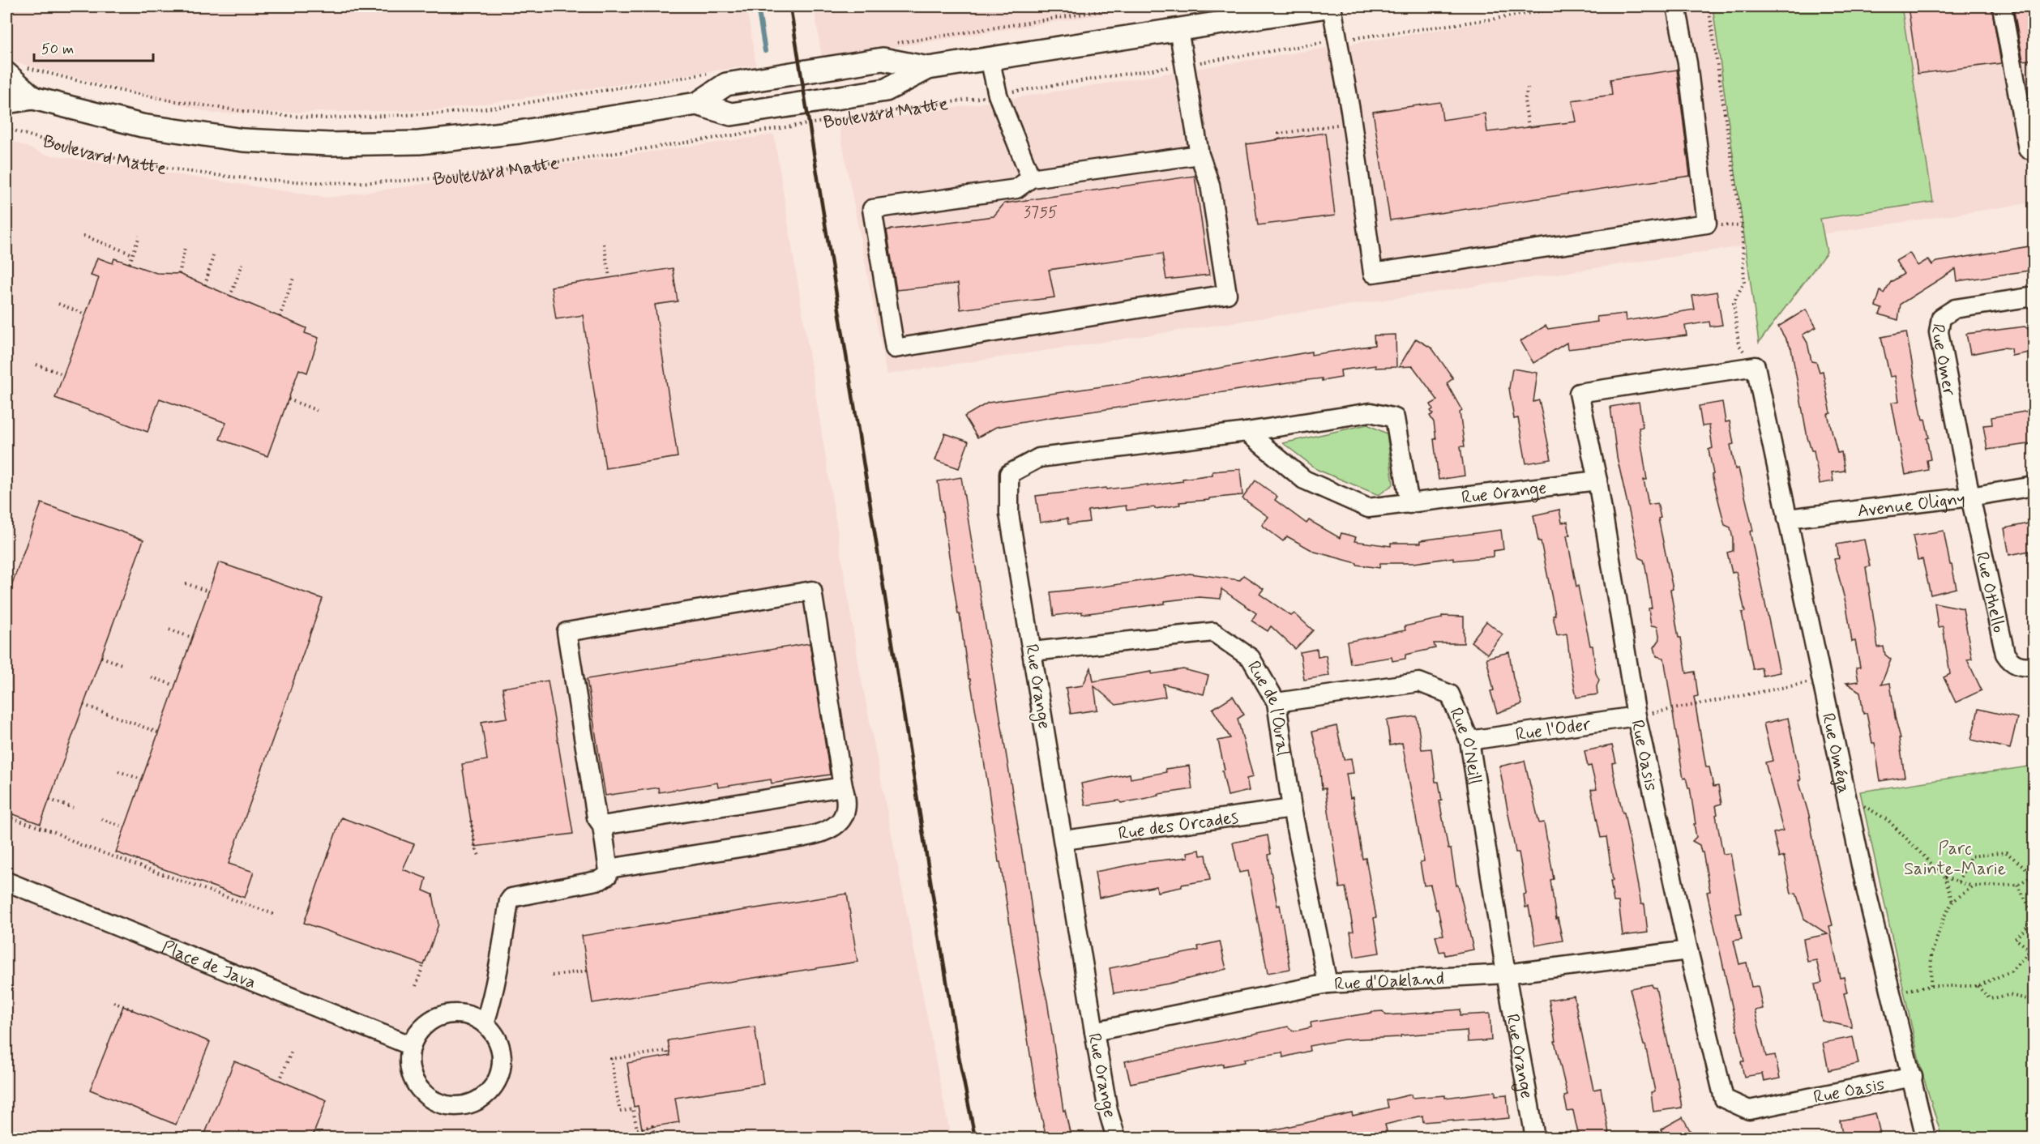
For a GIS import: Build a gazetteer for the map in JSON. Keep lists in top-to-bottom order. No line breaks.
{"streets":{"main road":["Boulevard Matte"],"street":["Rue Omer","Rue Orange","Avenue Oligny","Rue Othello","Rue de l'Oural","Rue l'Oder","Rue O'Neill","Rue Oméga","Rue Oasis","Rue des Orcades","Place de Java","Rue d'Oakland"]},"crossings":[["Rue Omer","Avenue Oligny"],["Rue Omer","Rue Othello"],["Rue Orange","Rue de l'Oural"],["Rue Orange","Rue O'Neill"],["Rue Orange","Rue Oasis"],["Rue Orange","Rue des Orcades"],["Rue Orange","Rue d'Oakland"],["Avenue Oligny","Rue Othello"],["Avenue Oligny","Rue Oméga"],["Rue de l'Oural","Rue O'Neill"],["Rue de l'Oural","Rue des Orcades"],["Rue de l'Oural","Rue d'Oakland"],["Rue l'Oder","Rue O'Neill"],["Rue l'Oder","Rue Oasis"],["Rue O'Neill","Rue d'Oakland"],["Rue Oméga","Rue Oasis"],["Rue Oasis","Rue d'Oakland"]],"parks":["Parc Sainte-Marie"],"house_numbers":["3755"],"scale_bar":"50 m"}
